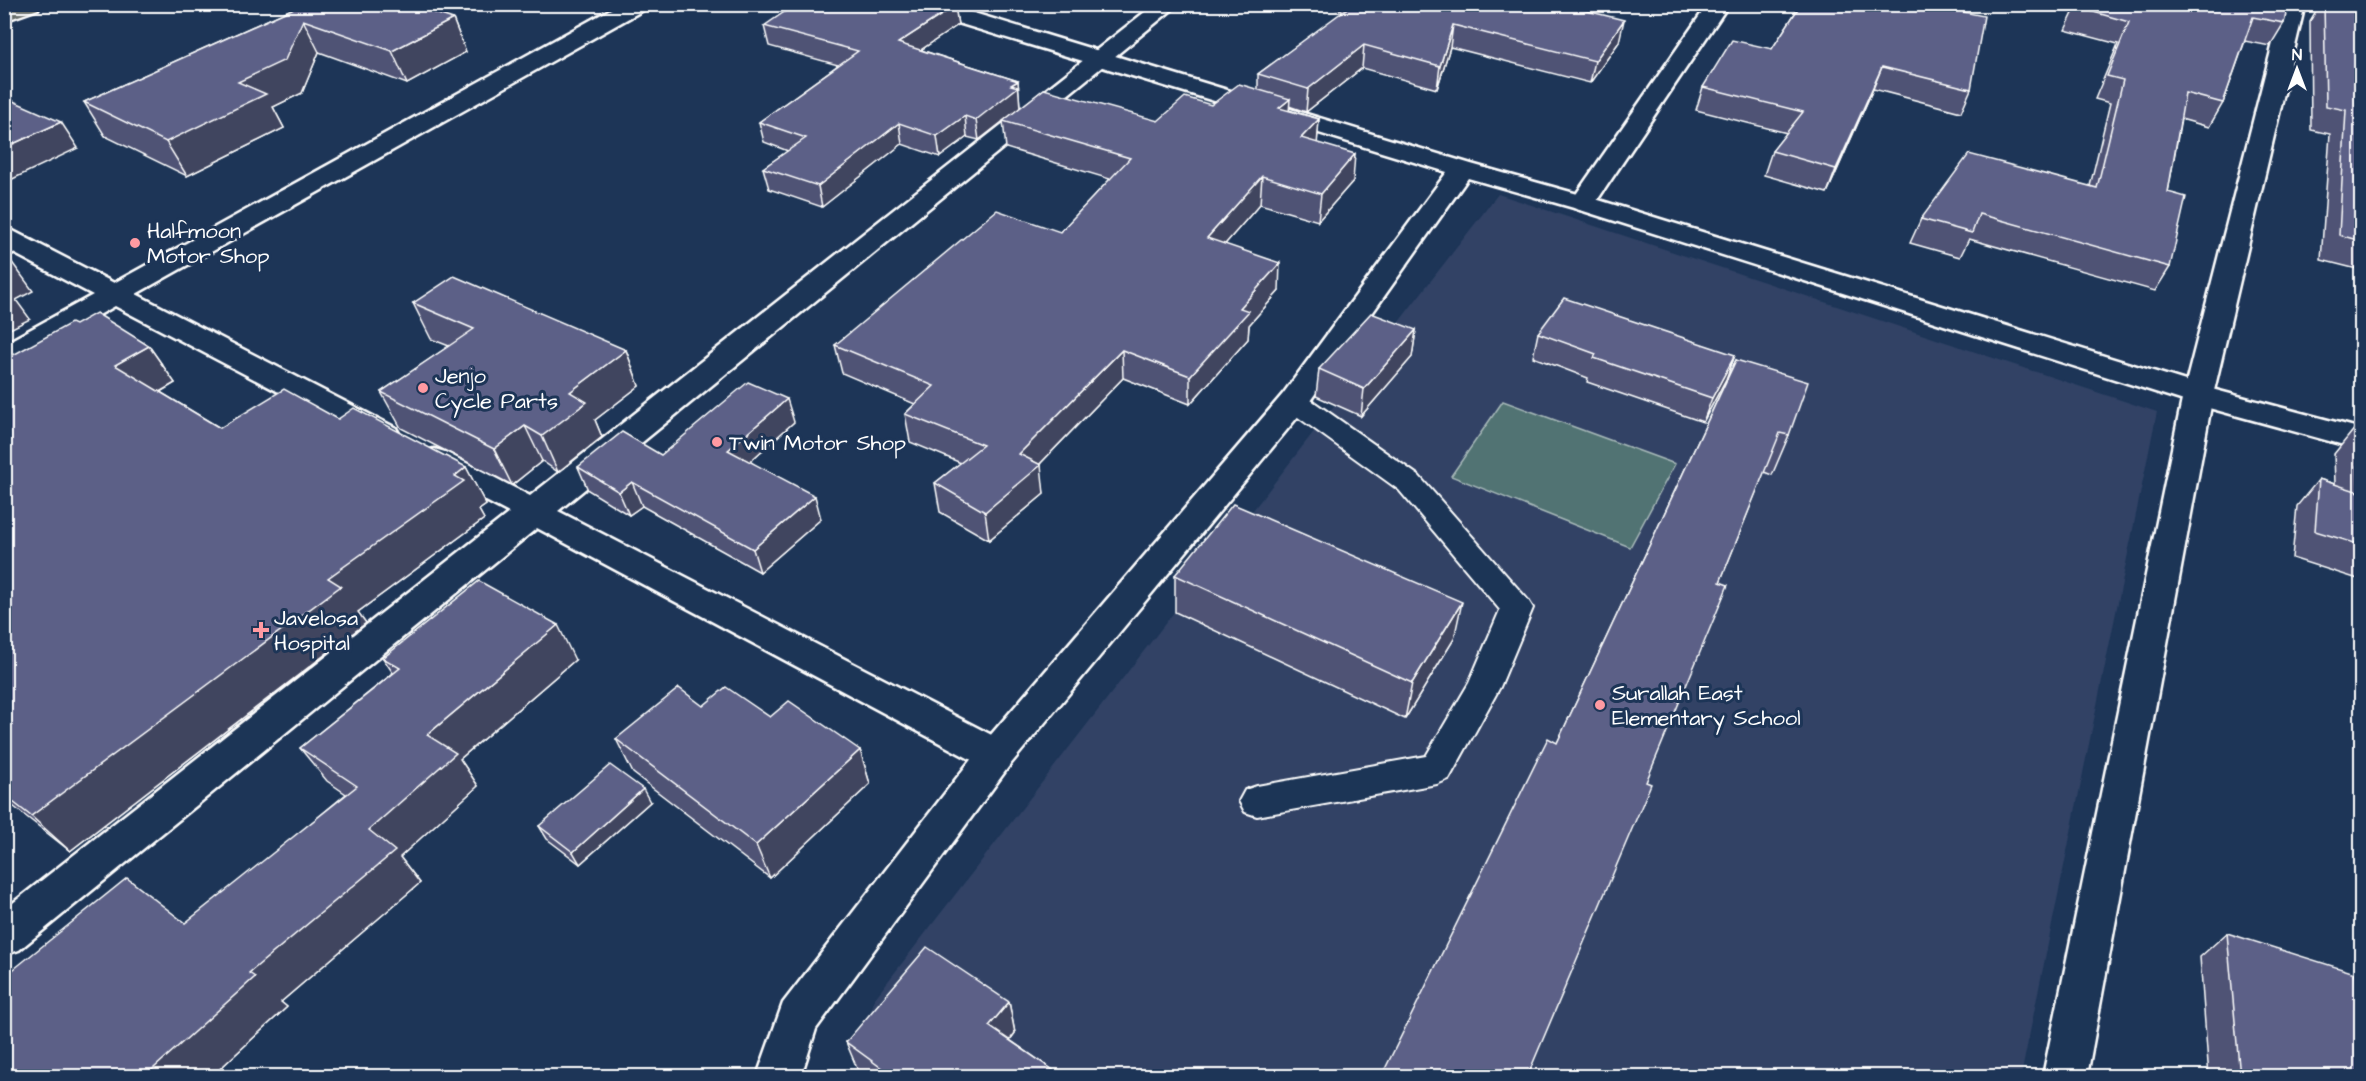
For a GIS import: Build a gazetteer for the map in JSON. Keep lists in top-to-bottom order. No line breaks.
{"places":{"other":["Halfmoon Motor Shop","Jenjo Cycle Parts","Twin Motor Shop","Surallah East Elementary School"],"health":["Javelosa Hospital"]},"north":"top"}
